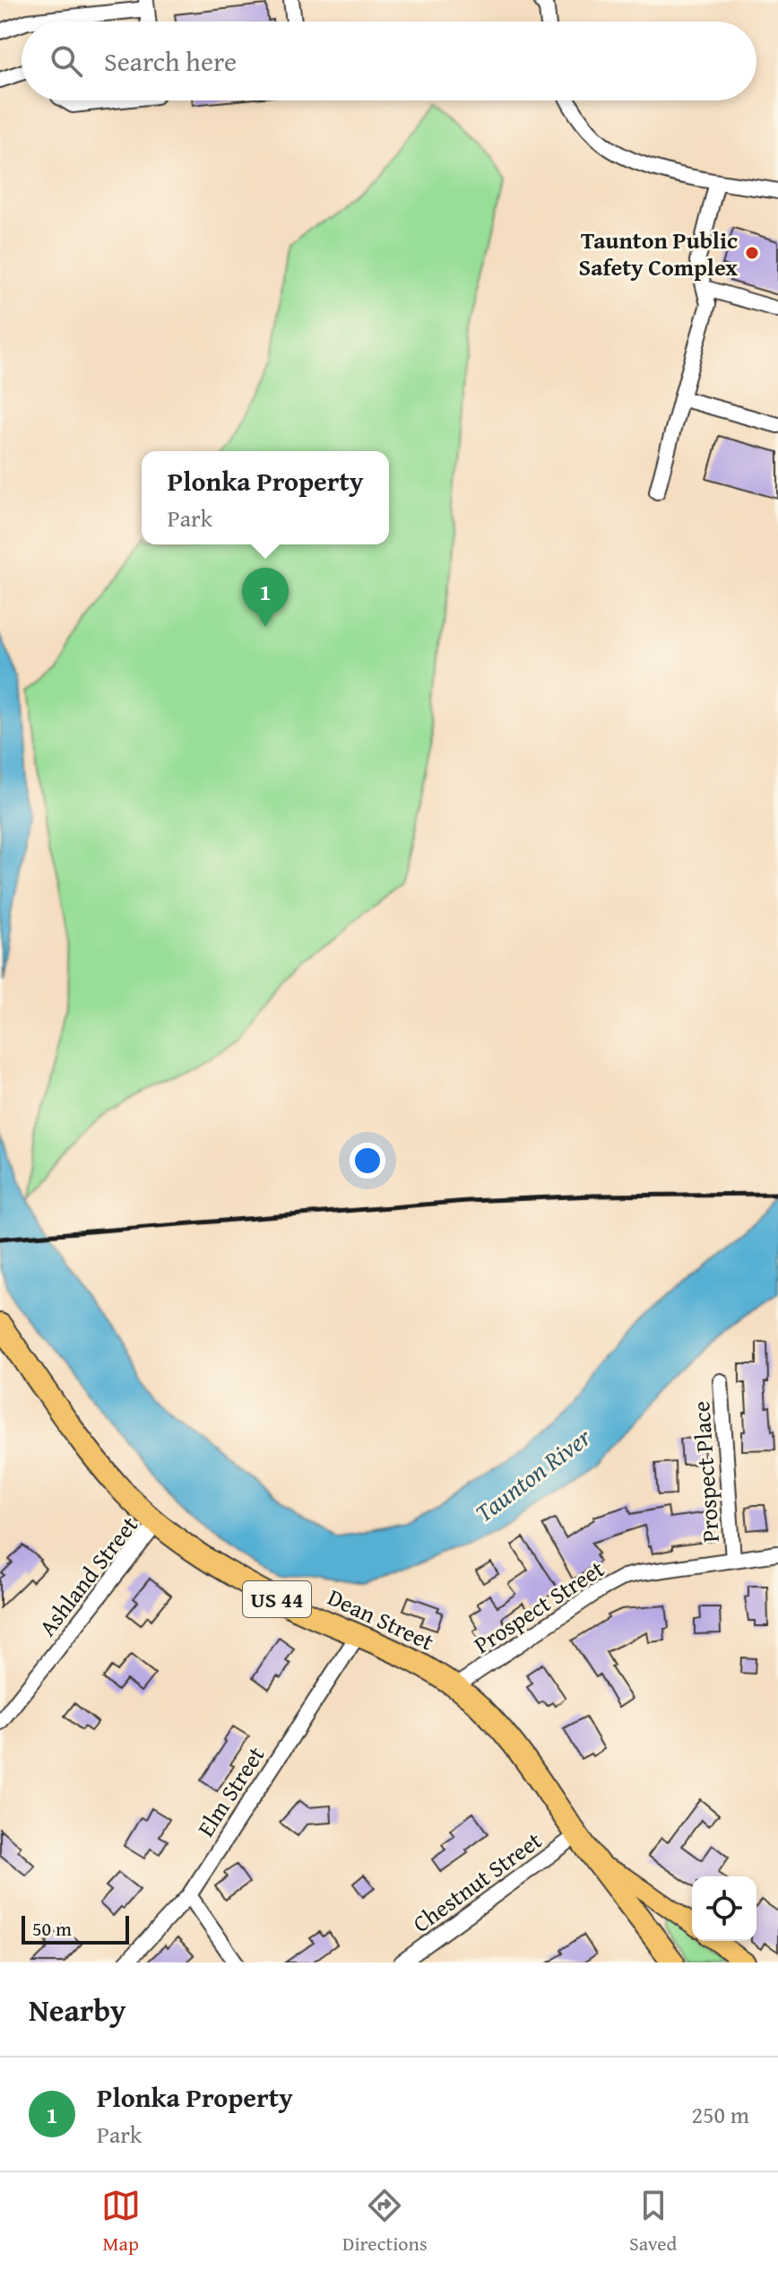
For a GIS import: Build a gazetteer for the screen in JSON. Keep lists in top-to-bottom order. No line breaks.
{"streets":{"highway":["US 44","Dean Street"],"street":["Prospect Place","Ashland Street","Prospect Street","Elm Street","Chestnut Street"]},"crossings":[["Prospect Place","Prospect Street"],["Ashland Street","Dean Street"],["US 44","Dean Street"],["Prospect Street","Dean Street"],["Dean Street","Elm Street"],["Dean Street","Chestnut Street"]],"water":["Taunton River"],"places":["Taunton Public Safety Complex"],"scale_bar":"50 m","page":{"search":"Search here","popup":["Plonka Property","Park"],"pins":"1","scale":"50 m","heading":"Nearby","list":[{"mark":"1","name":"Plonka Property","note":"Park","value":"250 m"}],"nav":["Map","Directions","Saved"]}}
